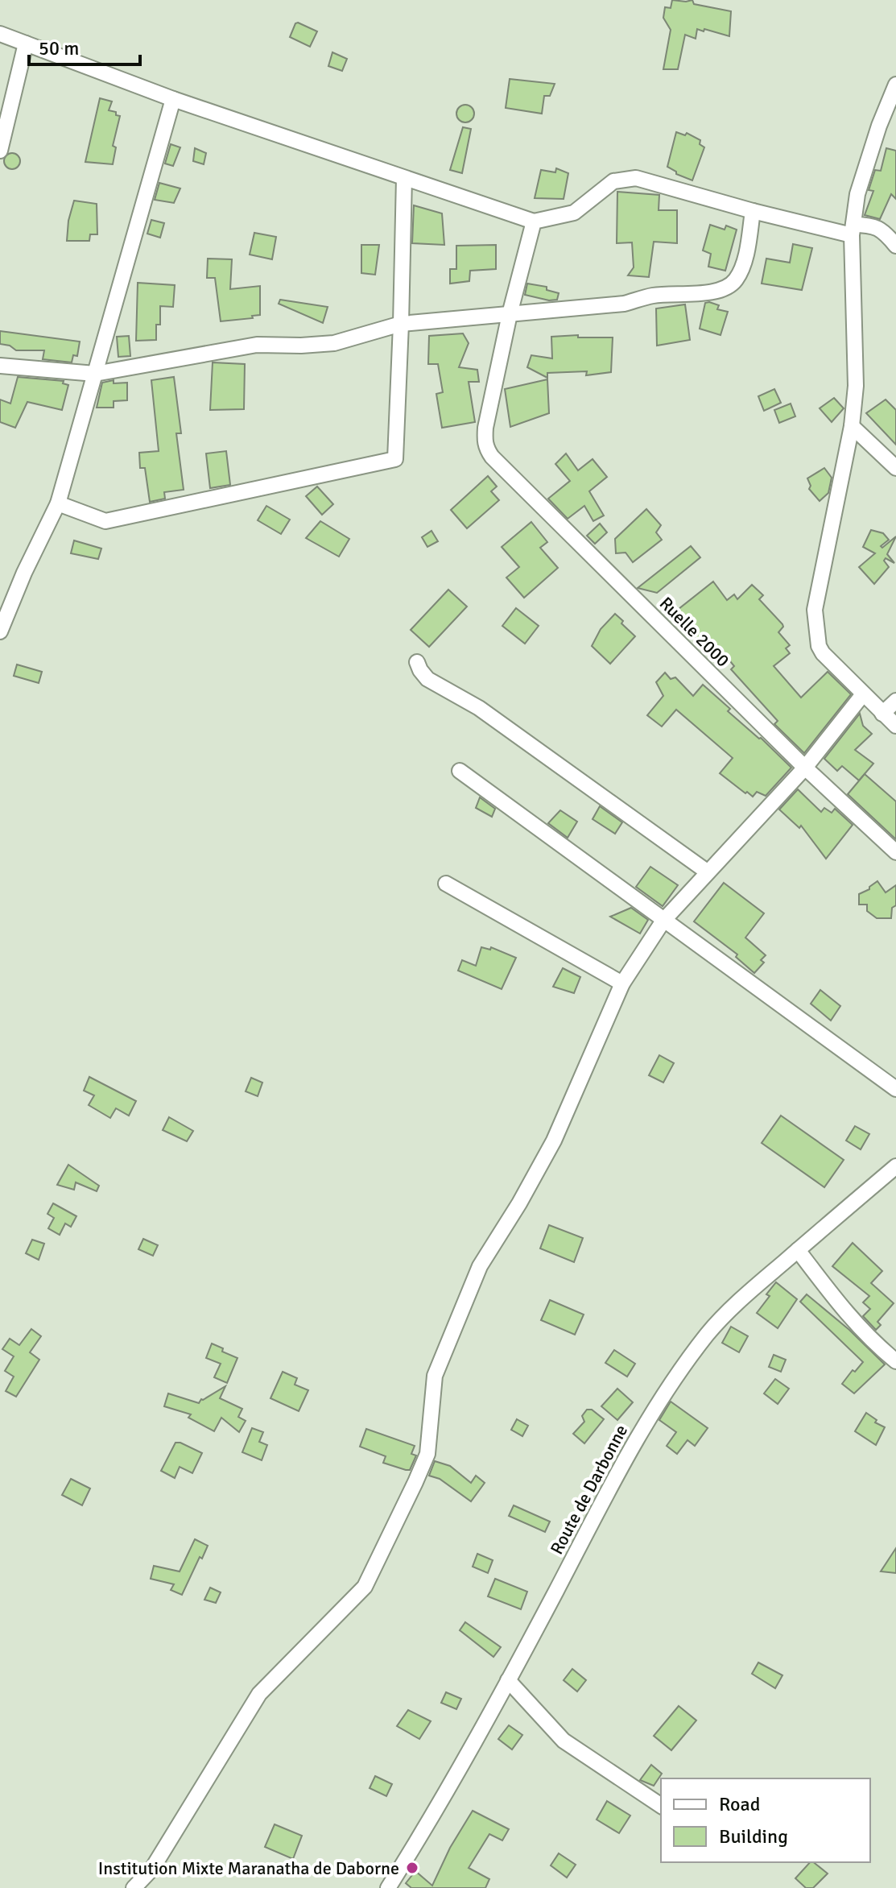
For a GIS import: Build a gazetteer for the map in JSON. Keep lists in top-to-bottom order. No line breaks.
{"streets":{"street":["Ruelle 2000","Route de Darbonne"]},"places":["Institution Mixte Maranatha de Daborne"],"legend":["Road","Building"],"scale_bar":"50 m"}
